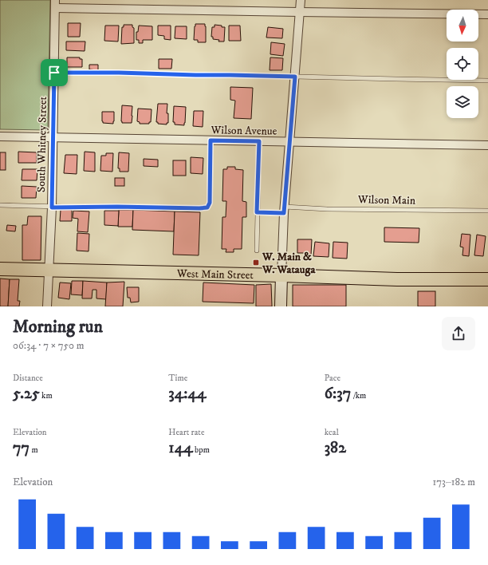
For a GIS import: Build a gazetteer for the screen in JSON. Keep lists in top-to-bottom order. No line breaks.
{"streets":{"main road":["West Main Street"],"street":["Wilson Avenue","South Whitney Street"],"lane":["Wilson Main"]},"crossings":[["Wilson Avenue","South Whitney Street"],["South Whitney Street","West Main Street"]],"places":{"transit":["W. Main & W. Watauga"]},"north":"bottom","page":{"heading":["Morning run","06:34 · 7 × 750 m"],"stats":[["Distance","5.25 km"],["Time","34:44"],["Pace","6:37 /km"],["Elevation","77 m"],["Heart rate","144 bpm"],["kcal","382"]],"chart":["Elevation","173–182 m"]}}
